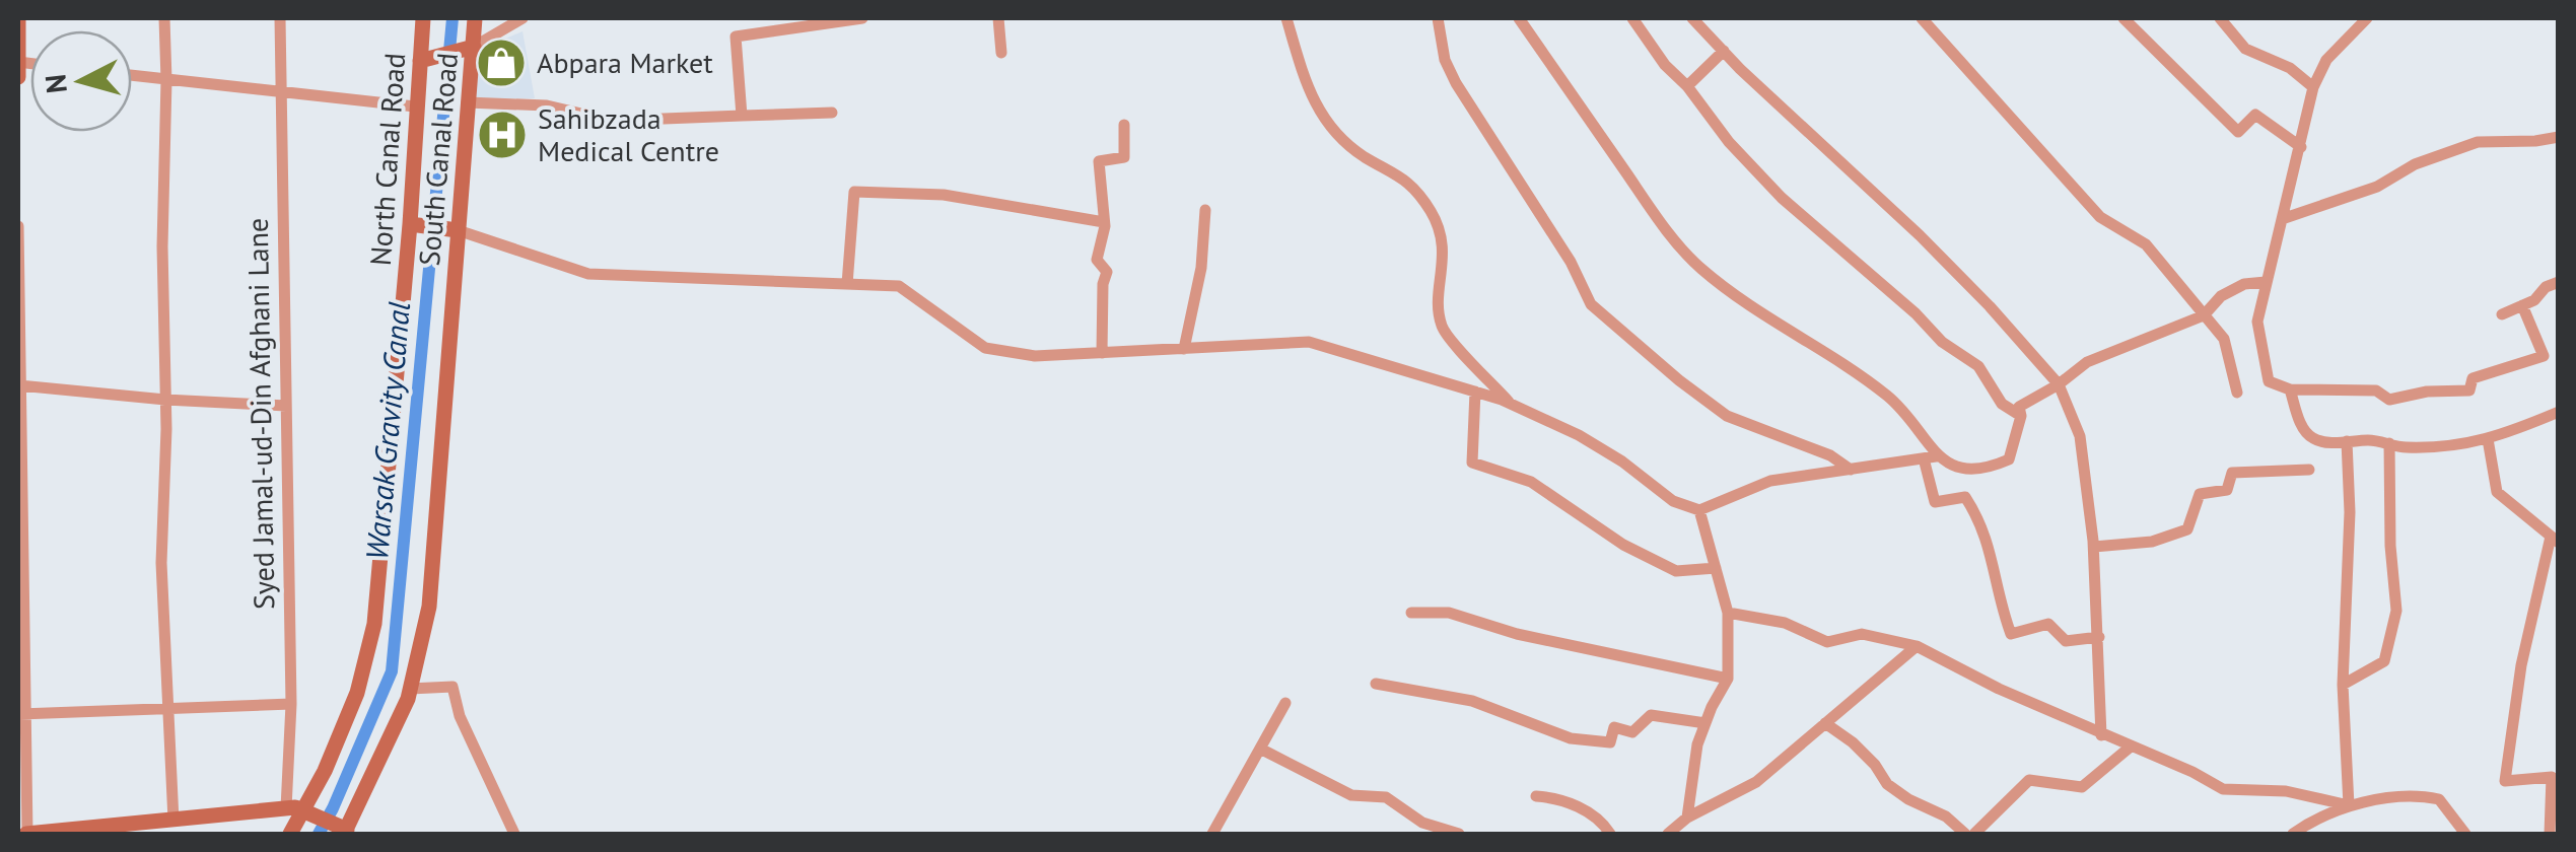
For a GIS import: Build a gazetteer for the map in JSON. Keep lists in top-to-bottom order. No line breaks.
{"streets":{"main road":["North Canal Road","South Canal Road"],"street":["Syed Jamal-ud-Din Afghani Lane"]},"crossings":[["North Canal Road","Syed Jamal-ud-Din Afghani Lane"]],"water":["Warsak Gravity Canal"],"places":{"shop":["Abpara Market"],"hospital":["Sahibzada Medical Centre"]},"north":"left"}
